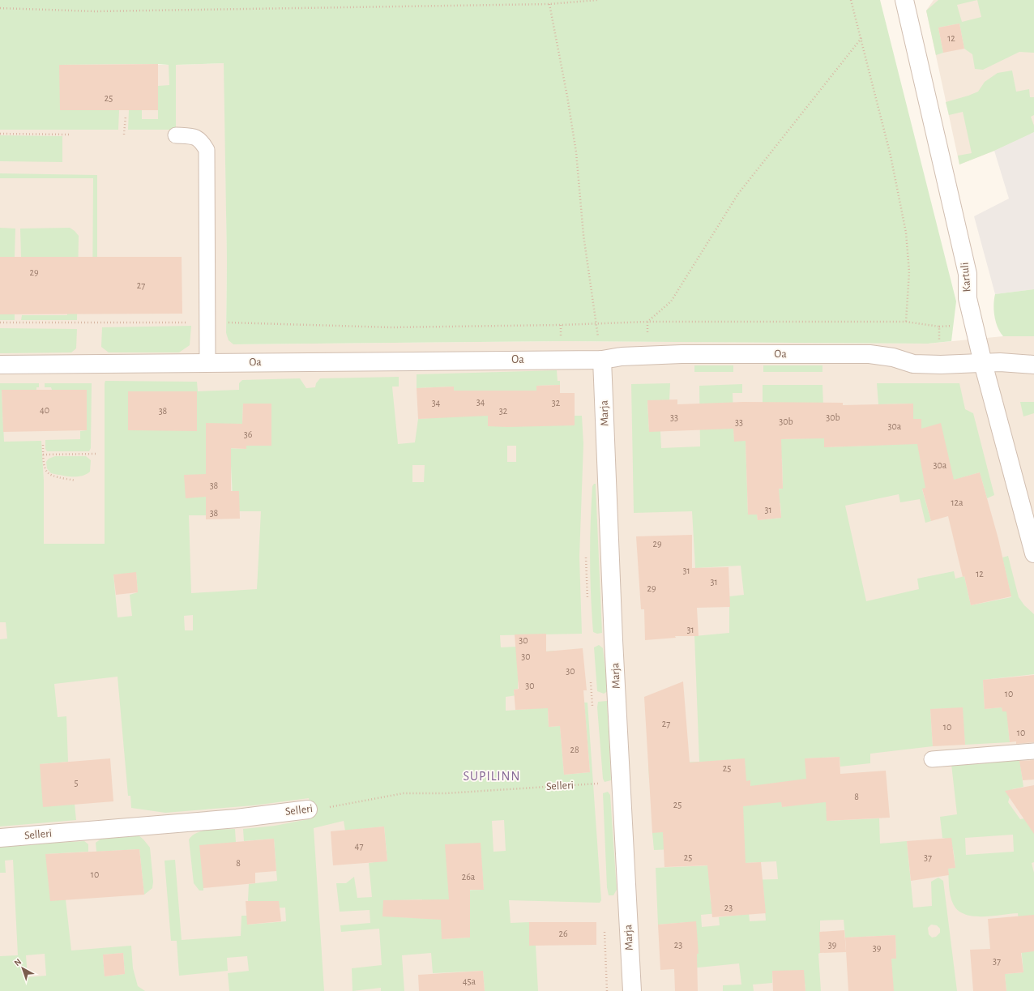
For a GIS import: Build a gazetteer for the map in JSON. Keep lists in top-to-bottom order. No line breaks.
{"streets":{"street":["Kartuli","Oa","Marja","Selleri"]},"crossings":[["Kartuli","Oa"],["Oa","Marja"]],"districts":["SUPILINN"],"house_numbers":["12","25","29","27","34","34","32","40","38","32","33","30b","30b","33","30a","36","30a","38","12a","31","38","29","31","12","31","29","31","30","30","30","30","10","27","10","10","28","25","5","8","25","47","25","37","8","10","26a","23","26","23","39","39","37","45a"],"north":"top left"}
